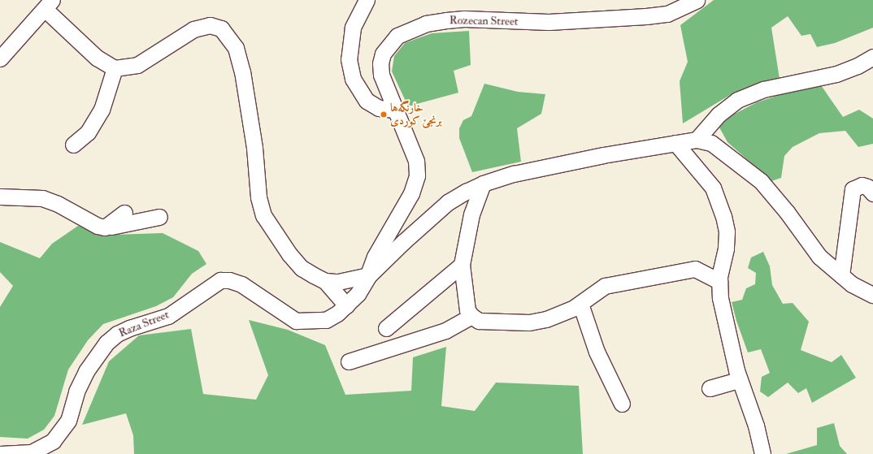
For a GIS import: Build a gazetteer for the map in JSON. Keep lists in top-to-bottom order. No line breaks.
{"streets":{"street":["Rozecan Street","Raza Street"]},"crossings":[["Rozecan Street","Raza Street"]],"places":["خارنگەها برنجێ کوردی"]}
